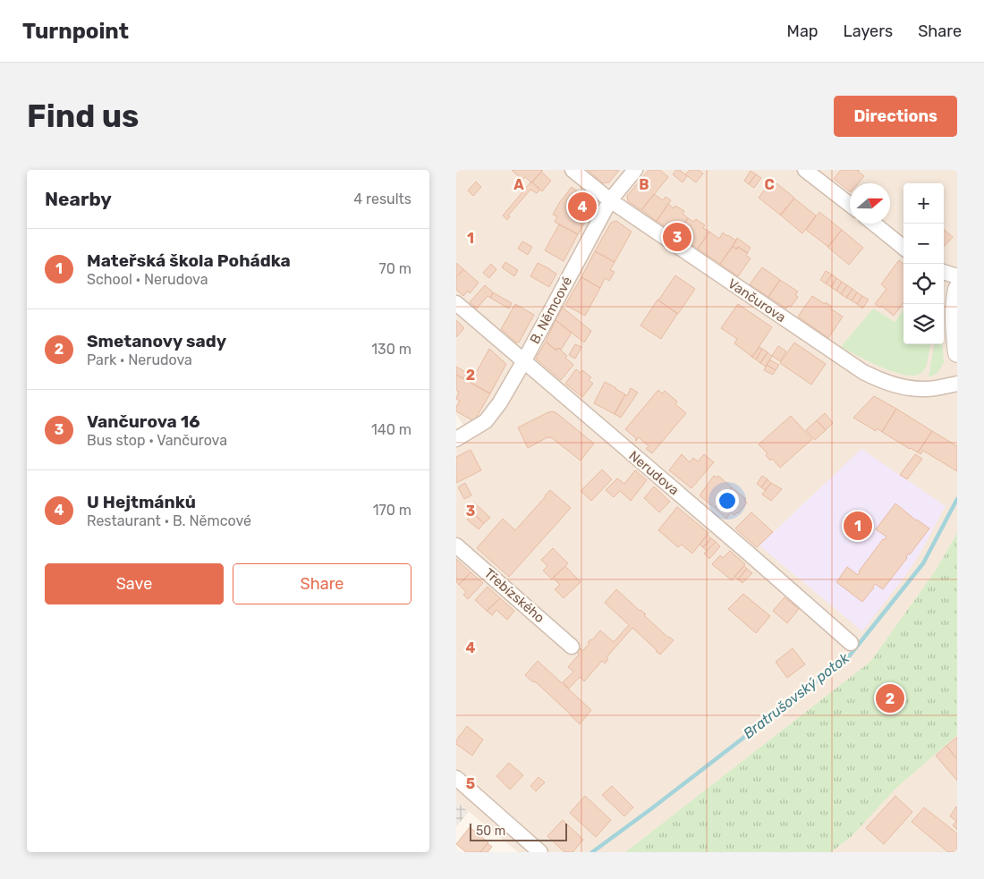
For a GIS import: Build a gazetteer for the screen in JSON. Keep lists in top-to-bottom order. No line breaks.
{"streets":{"street":["Vančurova","B. Němcové","Nerudova","Třebízského"]},"crossings":[["Vančurova","B. Němcové"],["B. Němcové","Nerudova"]],"water":["Bratrušovský potok"],"scale_bar":"50 m","north":"right","page":{"header":"Turnpoint","nav":["Map","Layers","Share"],"buttons":["Directions",["Save","Share"]],"title":"Find us","heading":["Nearby","4 results"],"map_buttons":["+","−"],"pins":["4","3","1","2"],"list":[{"mark":"1","name":"Mateřská škola Pohádka","note":"School · Nerudova","value":"70 m"},{"mark":"2","name":"Smetanovy sady","note":"Park · Nerudova","value":"130 m"},{"mark":"3","name":"Vančurova 16","note":"Bus stop · Vančurova","value":"140 m"},{"mark":"4","name":"U Hejtmánků","note":"Restaurant · B. Němcové","value":"170 m"}],"scale":"50 m"},"grid":{"columns":["A","B","C"],"rows":["1","2","3","4","5"]}}
